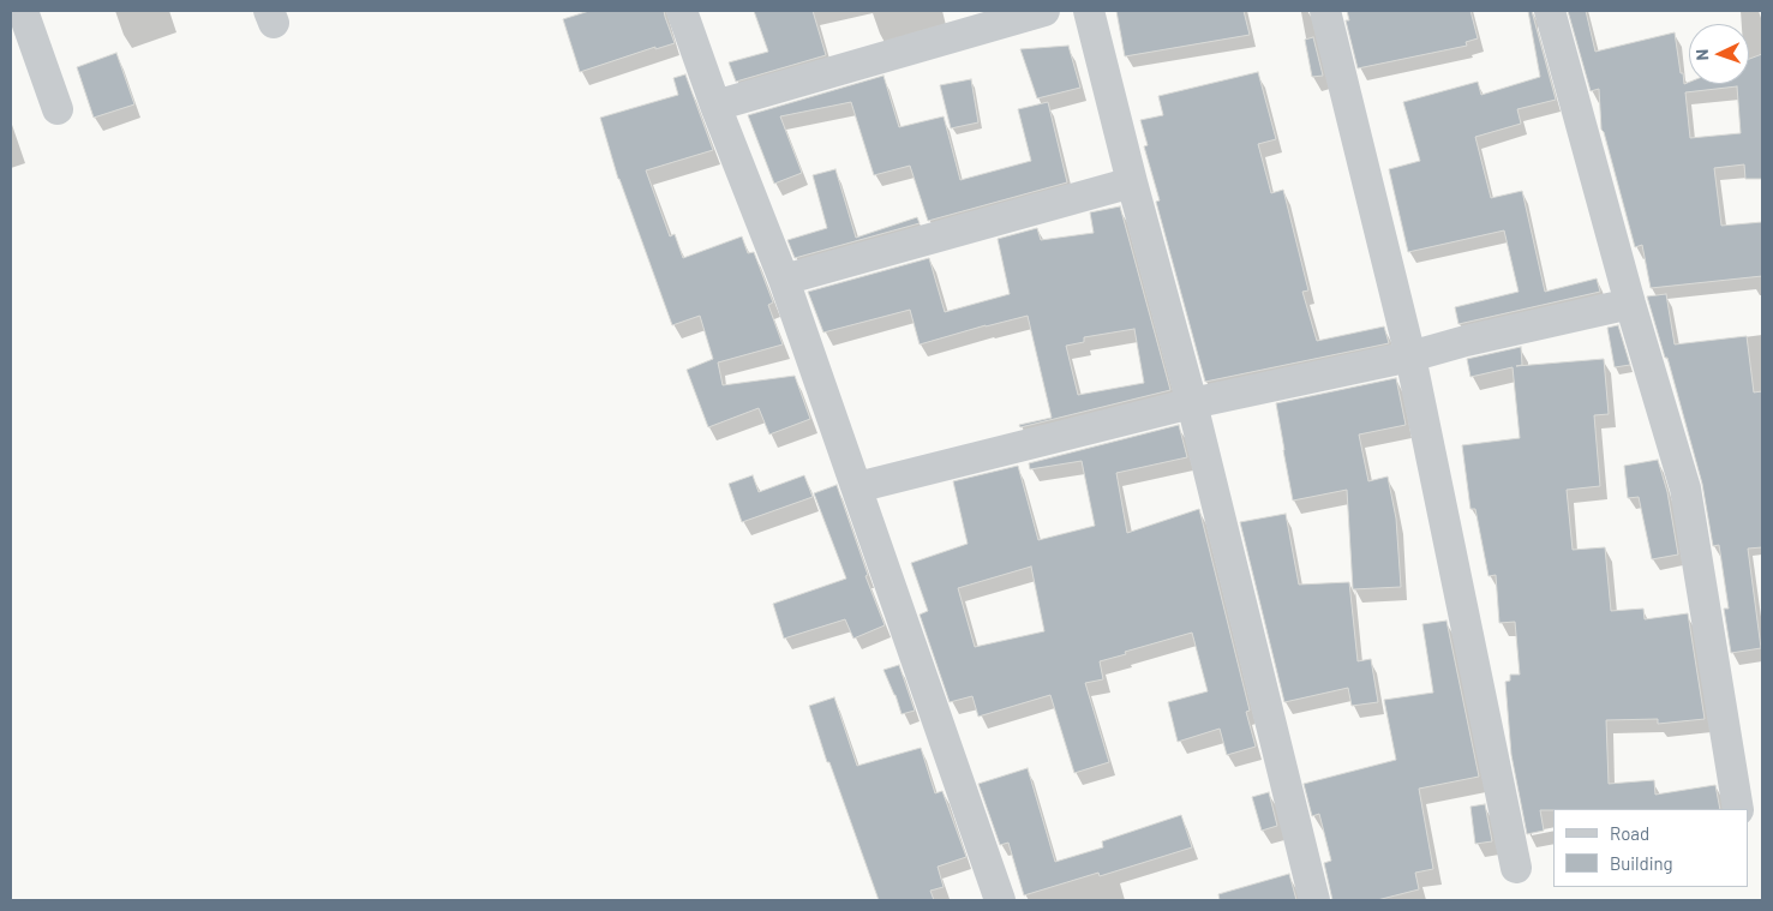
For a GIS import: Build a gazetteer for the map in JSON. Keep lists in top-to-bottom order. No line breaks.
{"legend":["Road","Building"],"north":"left"}
